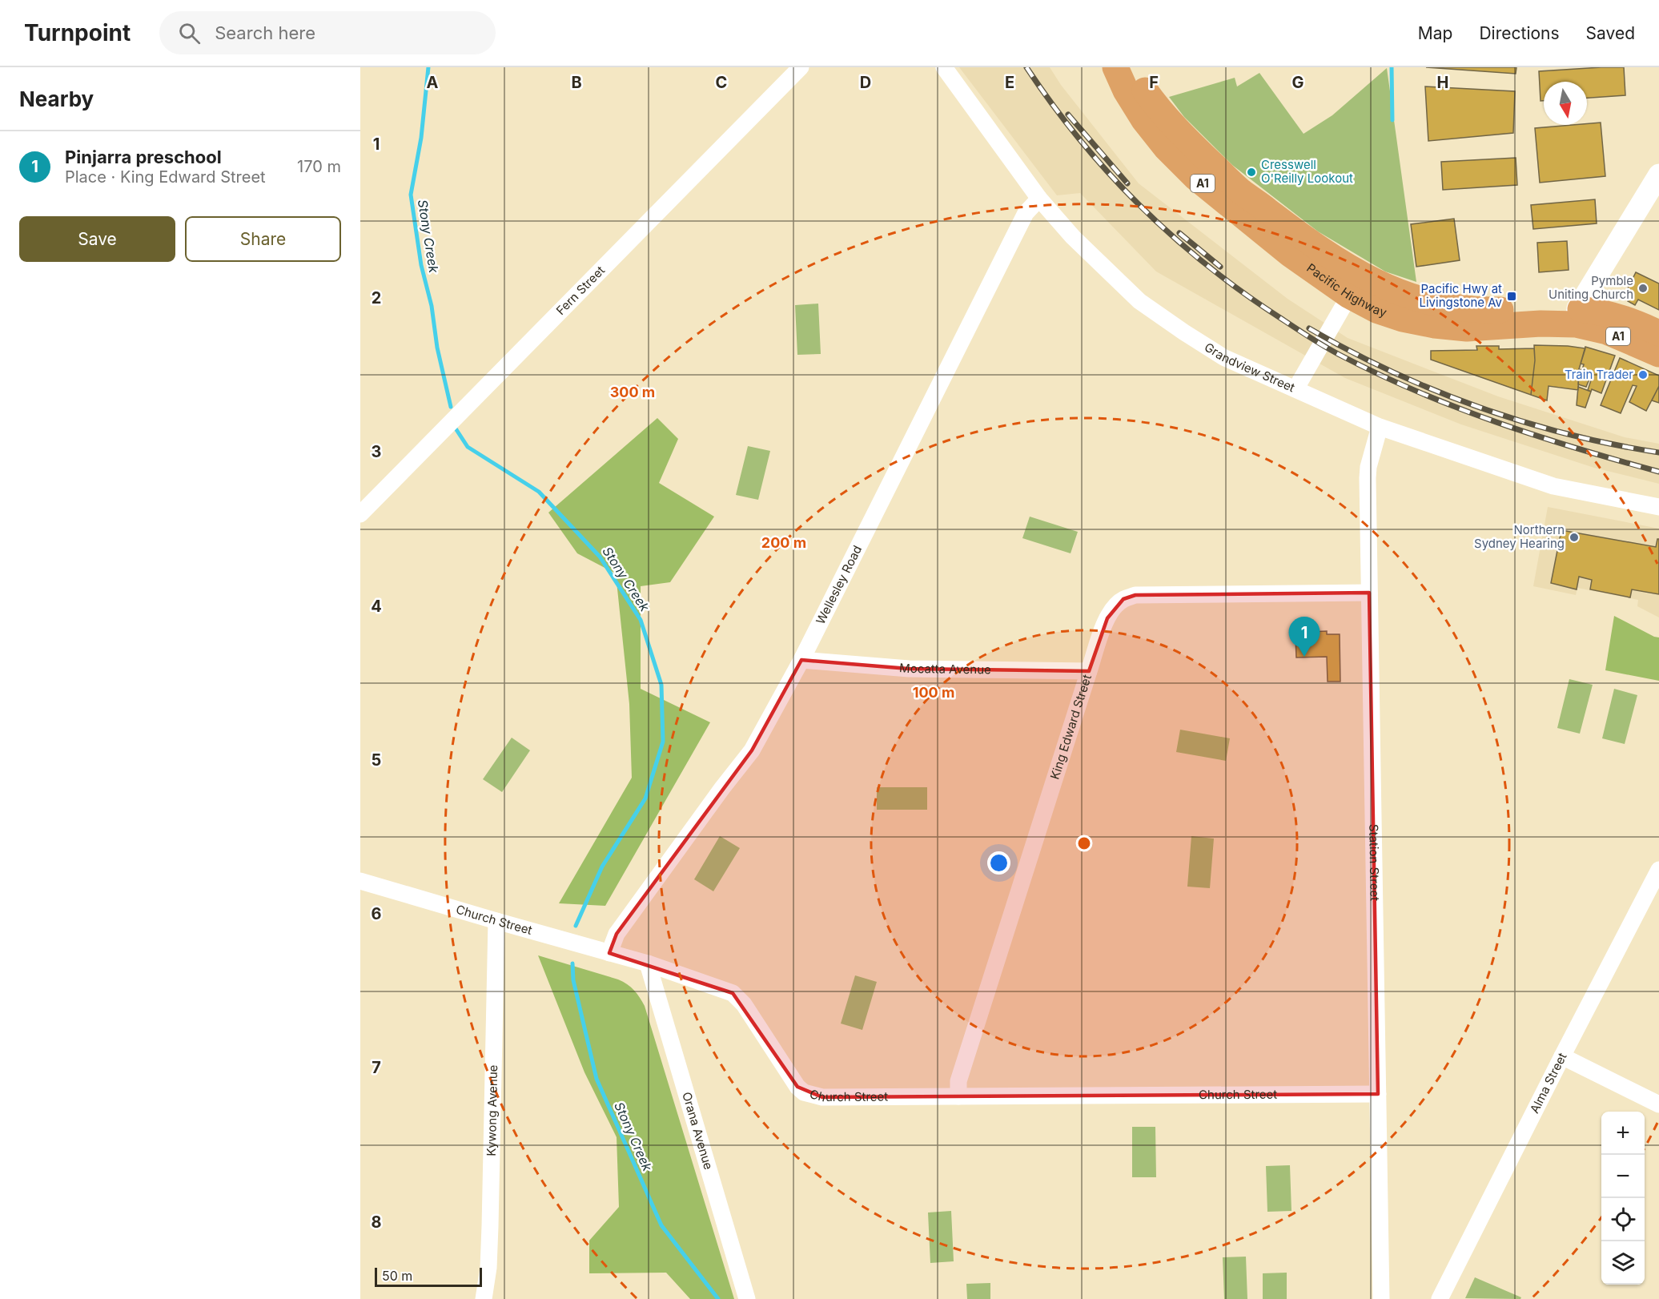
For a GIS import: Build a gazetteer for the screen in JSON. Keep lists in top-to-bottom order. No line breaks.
{"streets":{"highway":["A1","Pacific Highway"],"street":["Fern Street","Grandview Street","Wellesley Road","Mocatta Avenue","King Edward Street","Station Street","Church Street","Alma Street","Kywong Avenue","Orana Avenue"]},"crossings":[["Grandview Street","Wellesley Road"],["Grandview Street","Station Street"],["Wellesley Road","Mocatta Avenue"],["Wellesley Road","Church Street"],["Mocatta Avenue","King Edward Street"],["King Edward Street","Station Street"],["King Edward Street","Church Street"],["Station Street","Church Street"],["Church Street","Kywong Avenue"],["Church Street","Orana Avenue"]],"water":["Stony Creek"],"places":{"other":["Cresswell O'Reilly Lookout","Pymble Uniting Church","Train Trader","Northern Sydney Hearing"],"transit":["Pacific Hwy at Livingstone Av"]},"scale_bar":"50 m","north":"bottom","page":{"header":"Turnpoint","search":"Search here","nav":["Map","Directions","Saved"],"heading":"Nearby","list":[{"mark":"1","name":"Pinjarra preschool","note":"Place · King Edward Street","value":"170 m"}],"buttons":["Save","Share"],"pins":"1","map_buttons":["+","−"],"scale":"50 m"},"grid":{"columns":["A","B","C","D","E","F","G","H"],"rows":["1","2","3","4","5","6","7","8"]},"rings":["300 m","200 m","100 m"]}
